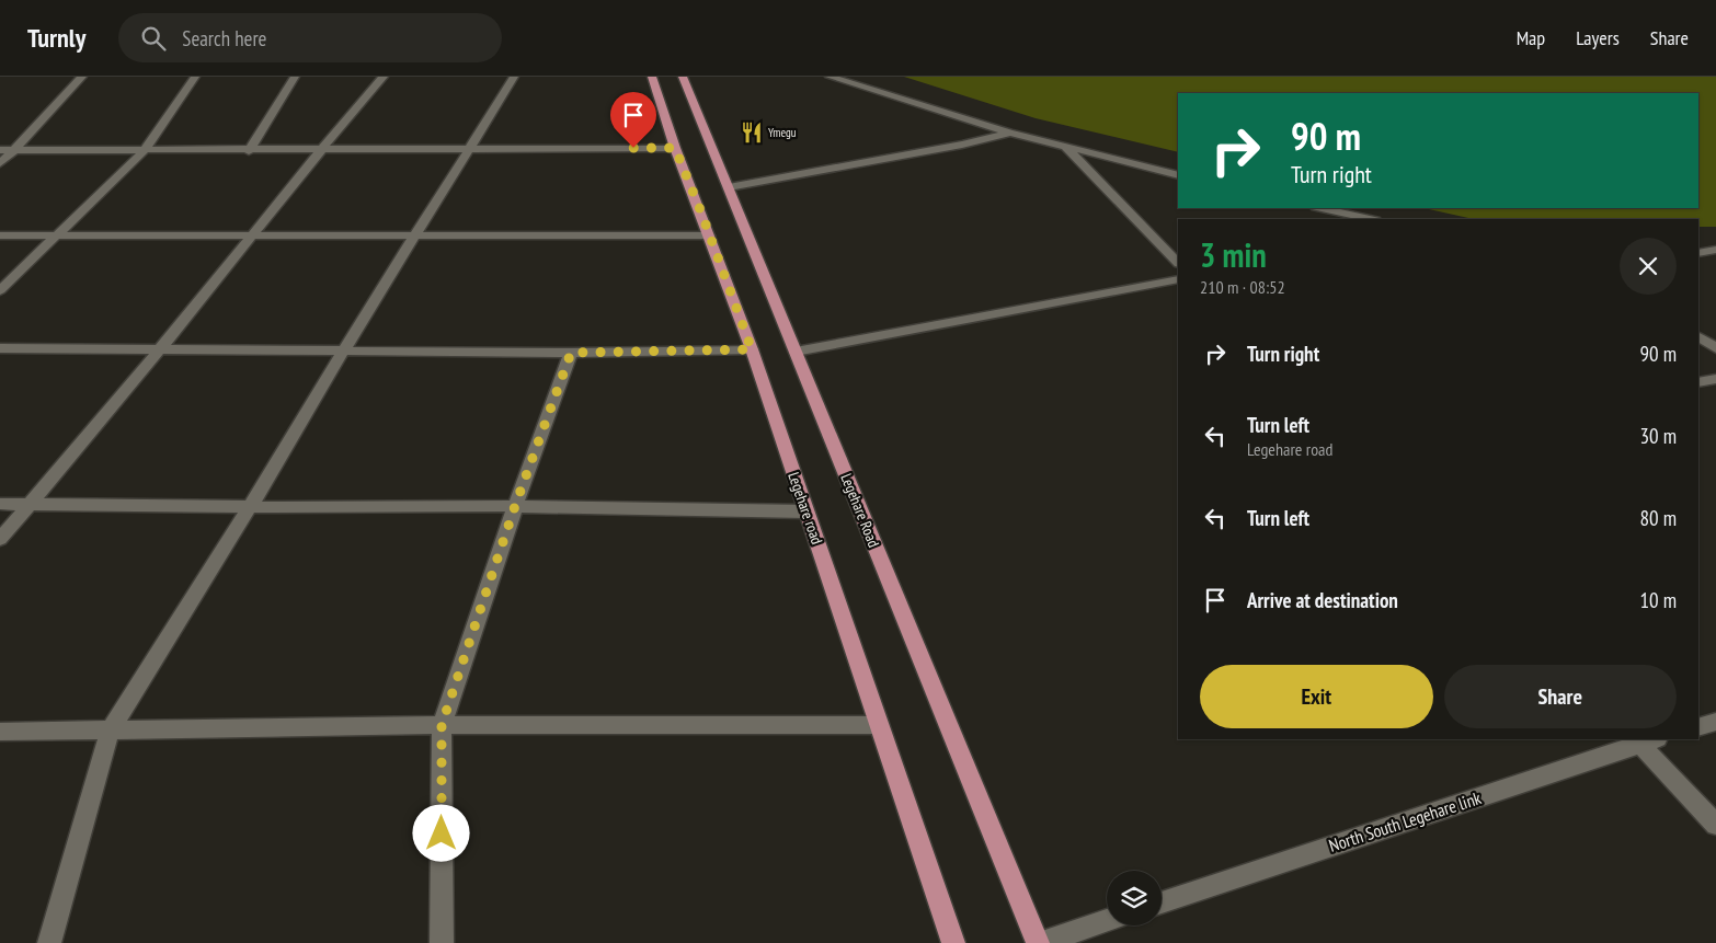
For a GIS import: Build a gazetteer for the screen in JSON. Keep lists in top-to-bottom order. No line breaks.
{"streets":{"main road":["Legehare road","Legehare Road"],"street":["North South Legehare link"]},"places":{"restaurant":["Ymegu"]},"page":{"header":"Turnly","search":"Search here","nav":["Map","Layers","Share"],"turn":["90 m","Turn right"],"heading":["3 min","210 m · 08:52"],"list":[{"name":"Turn right","value":"90 m"},{"name":"Turn left","note":"Legehare road","value":"30 m"},{"name":"Turn left","value":"80 m"},{"name":"Arrive at destination","value":"10 m"}],"buttons":["Exit","Share"]}}
